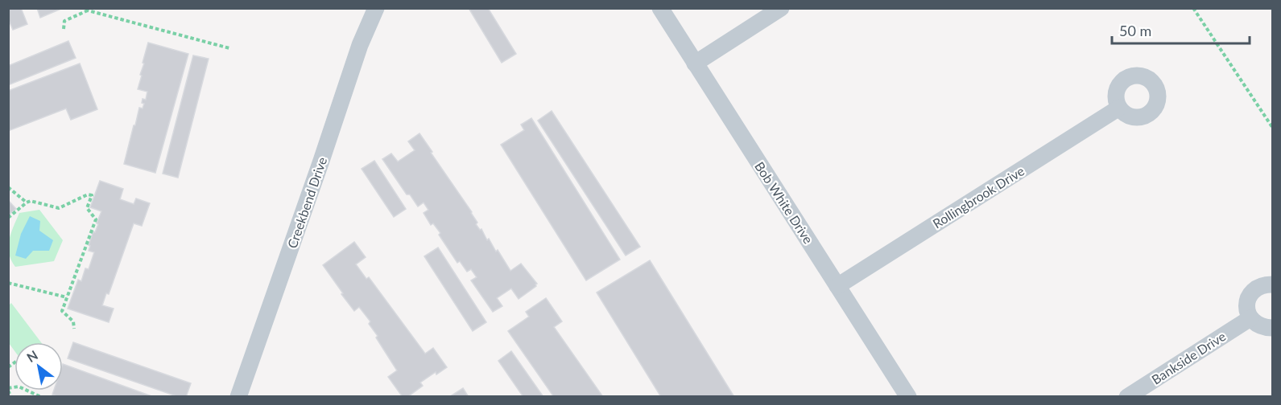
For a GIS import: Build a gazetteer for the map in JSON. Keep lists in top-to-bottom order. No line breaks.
{"streets":{"street":["Rollingbrook Drive","Creekbend Drive","Bob White Drive","Bankside Drive"]},"crossings":[["Rollingbrook Drive","Bob White Drive"]],"scale_bar":"50 m","north":"top left"}
